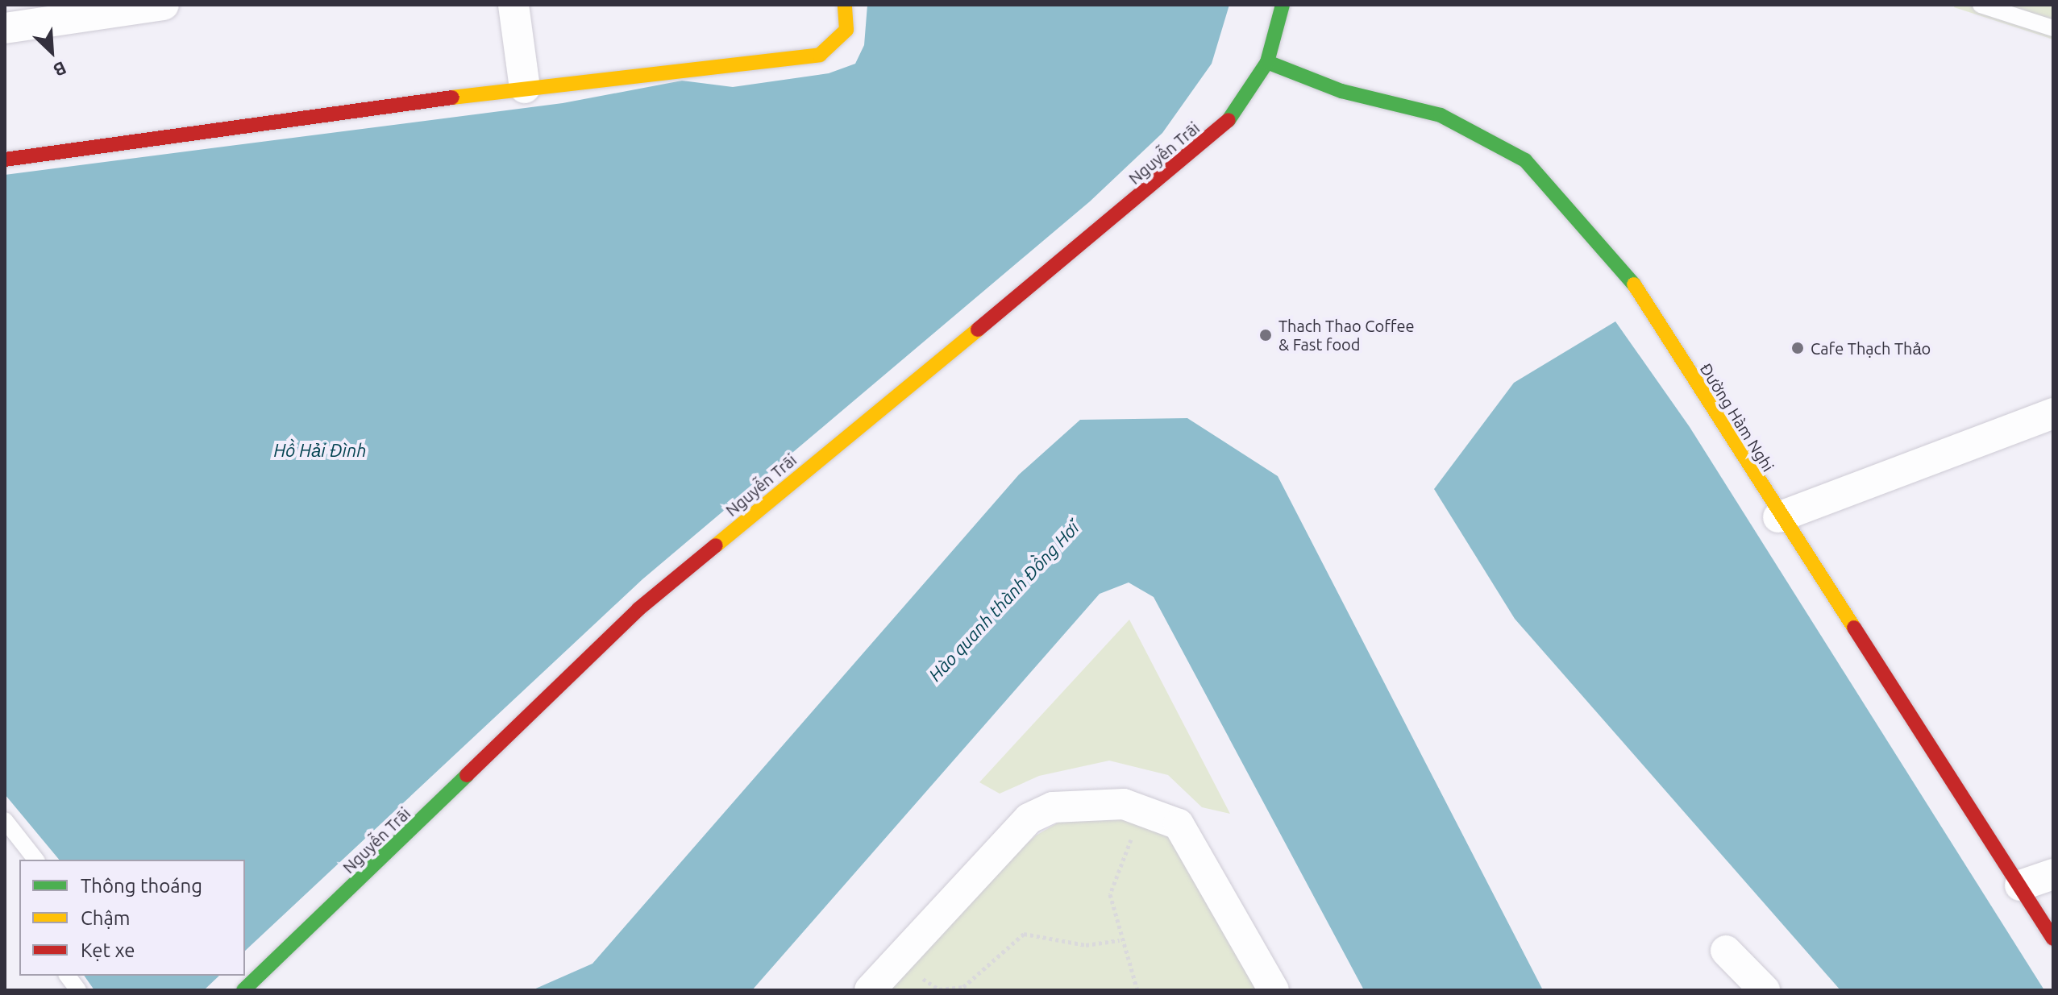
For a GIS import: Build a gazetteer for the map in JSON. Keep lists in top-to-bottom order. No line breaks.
{"streets":{"street":["Nguyễn Trãi","Đường Hàm Nghi"]},"crossings":[["Nguyễn Trãi","Đường Hàm Nghi"]],"water":["Hồ Hải Đình","Hào quanh thành Đồng Hới"],"places":["Thach Thao Coffee & Fast food","Cafe Thạch Thảo"],"legend":["Thông thoáng","Chậm","Kẹt xe"],"north":"bottom right"}
